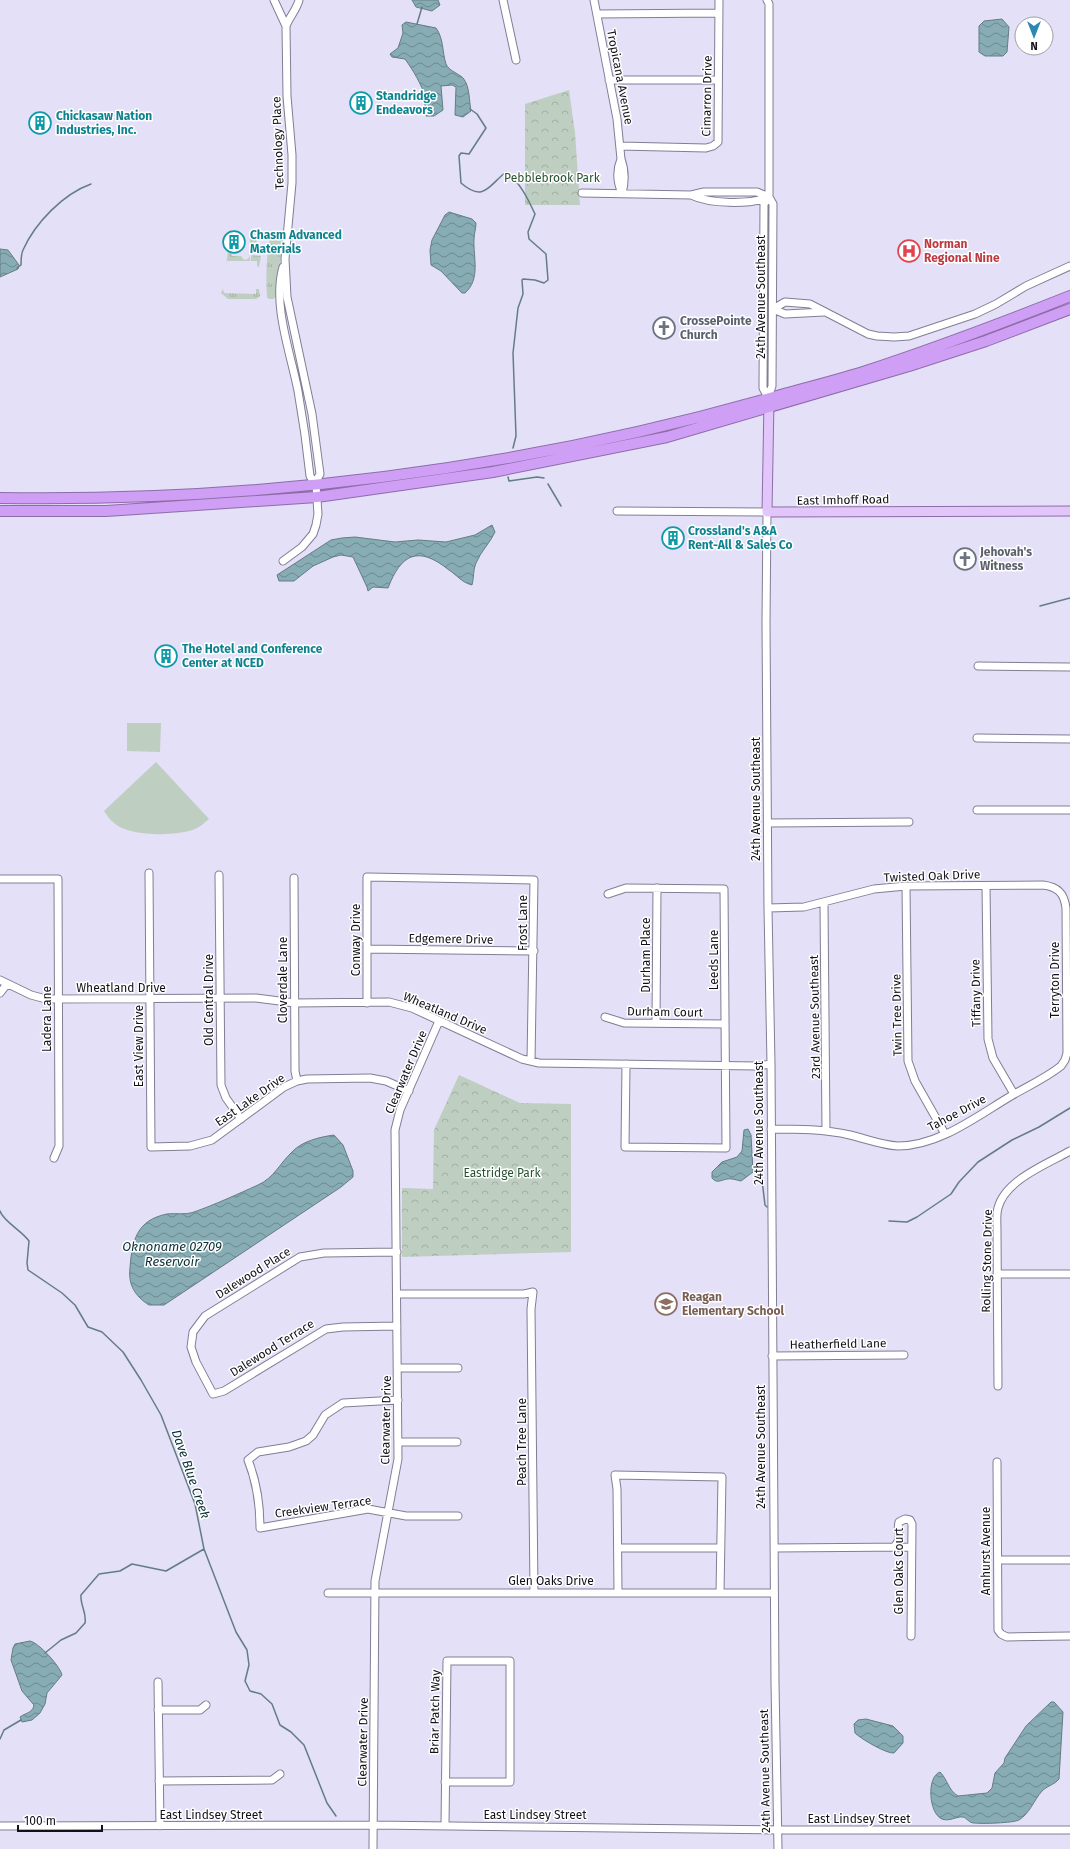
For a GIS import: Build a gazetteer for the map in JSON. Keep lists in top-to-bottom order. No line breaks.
{"streets":{"main road":["24th Avenue Southeast","East Imhoff Road"],"street":["Tropicana Avenue","Cimarron Drive","Technology Place","Twisted Oak Drive","Frost Lane","Edgemere Drive","Conway Drive","Durham Place","Leeds Lane","Cloverdale Lane","Terryton Drive","Wheatland Drive","Tiffany Drive","Old Central Drive","Durham Court","Twin Tree Drive","23rd Avenue Southeast","Ladera Lane","East View Drive","Clearwater Drive","East Lake Drive","Tahoe Drive","Rolling Stone Drive","Dalewood Place","Heatherfield Lane","Dalewood Terrace","Peach Tree Lane","Creekview Terrace","Amhurst Avenue","Glen Oaks Court","Glen Oaks Drive","Briar Patch Way","East Lindsey Street"]},"crossings":[["Tropicana Avenue","Cimarron Drive"],["24th Avenue Southeast","East Imhoff Road"],["24th Avenue Southeast","Twisted Oak Drive"],["24th Avenue Southeast","Wheatland Drive"],["24th Avenue Southeast","Tahoe Drive"],["24th Avenue Southeast","Heatherfield Lane"],["24th Avenue Southeast","Glen Oaks Drive"],["24th Avenue Southeast","East Lindsey Street"],["Twisted Oak Drive","Terryton Drive"],["Twisted Oak Drive","Tiffany Drive"],["Twisted Oak Drive","Twin Tree Drive"],["Twisted Oak Drive","23rd Avenue Southeast"],["Frost Lane","Edgemere Drive"],["Frost Lane","Conway Drive"],["Frost Lane","Wheatland Drive"],["Edgemere Drive","Conway Drive"],["Conway Drive","Wheatland Drive"],["Durham Place","Leeds Lane"],["Durham Place","Durham Court"],["Leeds Lane","Wheatland Drive"],["Leeds Lane","Durham Court"],["Cloverdale Lane","Wheatland Drive"],["Cloverdale Lane","East Lake Drive"],["Terryton Drive","Tahoe Drive"],["Wheatland Drive","Old Central Drive"],["Wheatland Drive","Ladera Lane"],["Wheatland Drive","East View Drive"],["Wheatland Drive","Clearwater Drive"],["Tiffany Drive","Tahoe Drive"],["Old Central Drive","East Lake Drive"],["Twin Tree Drive","Tahoe Drive"],["23rd Avenue Southeast","Tahoe Drive"],["East View Drive","East Lake Drive"],["Clearwater Drive","East Lake Drive"],["Clearwater Drive","Dalewood Place"],["Clearwater Drive","Dalewood Terrace"],["Clearwater Drive","Peach Tree Lane"],["Clearwater Drive","Creekview Terrace"],["Clearwater Drive","Glen Oaks Drive"],["Clearwater Drive","East Lindsey Street"],["Dalewood Place","Dalewood Terrace"],["Peach Tree Lane","Glen Oaks Drive"],["Briar Patch Way","East Lindsey Street"]],"water":["Oknoname 02709 Reservoir","Dave Blue Creek"],"parks":["Pebblebrook Park","Eastridge Park"],"places":{"building":["Standridge Endeavors","Chickasaw Nation Industries, Inc.","Chasm Advanced Materials","Crossland's A&A Rent-All & Sales Co","The Hotel and Conference Center at NCED"],"hospital":["Norman Regional Nine"],"church":["CrossePointe Church","Jehovah's Witness"],"school or university":["Reagan Elementary School"]},"scale_bar":"100 m","north":"bottom"}
